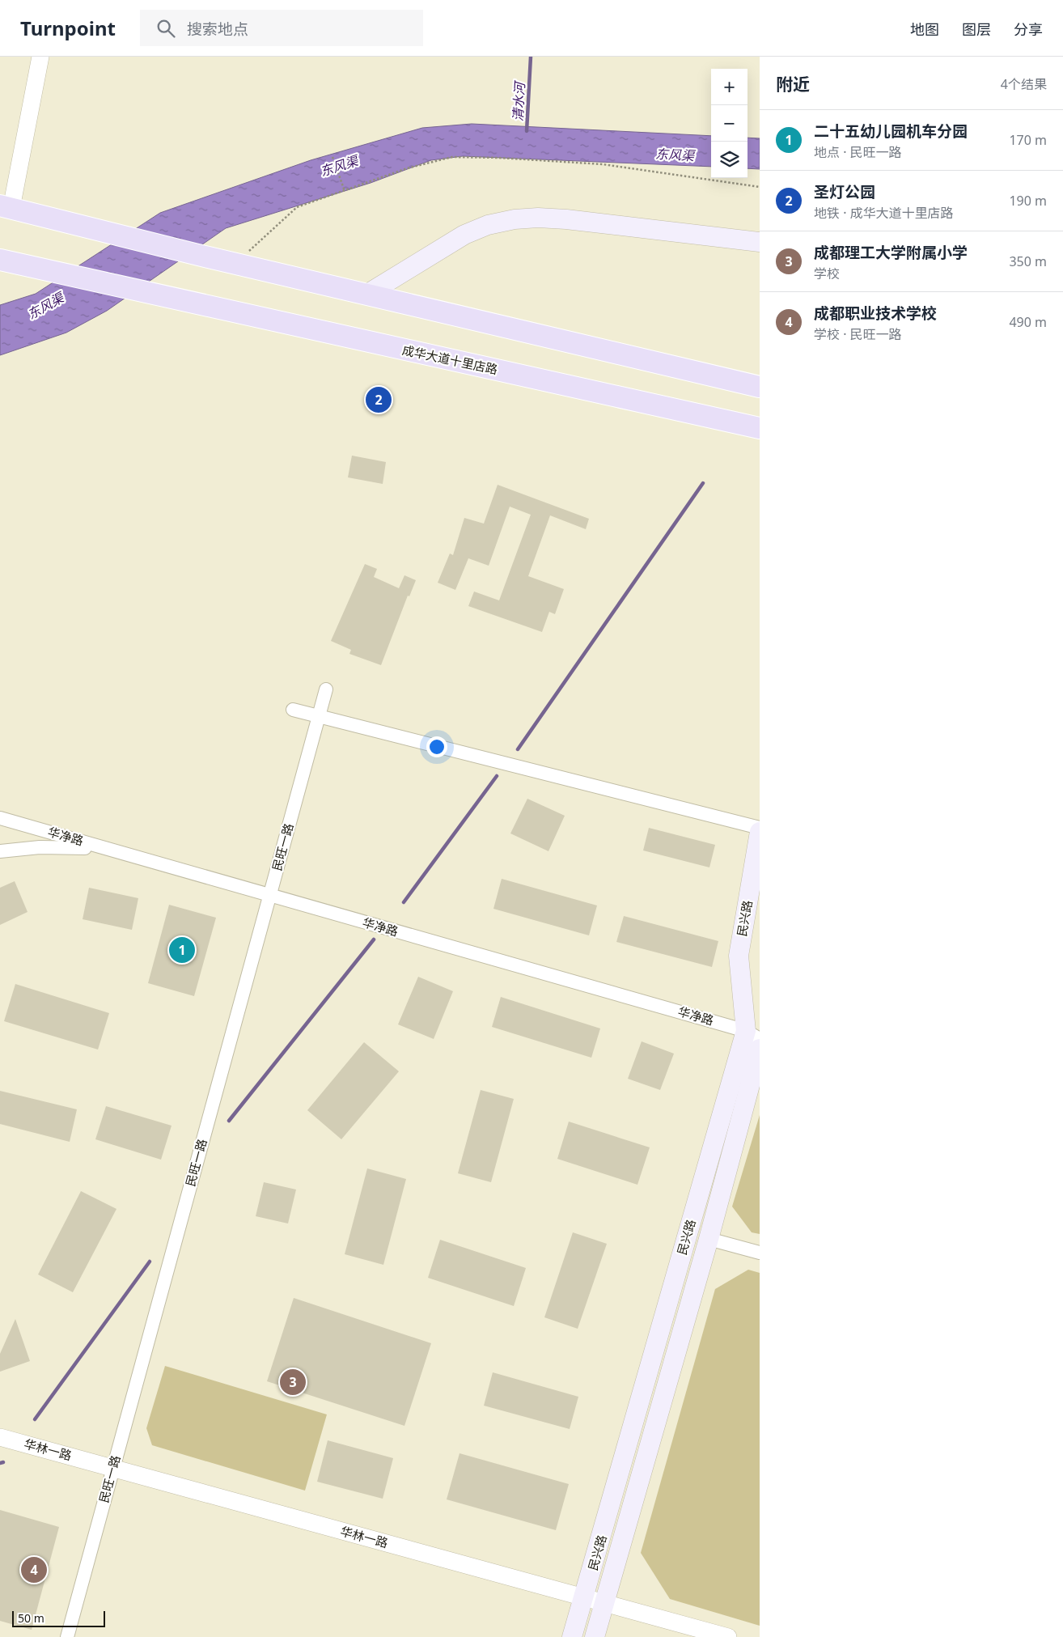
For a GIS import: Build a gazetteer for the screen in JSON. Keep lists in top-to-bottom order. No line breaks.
{"streets":{"main road":["成华大道十里店路","民兴路"],"street":["华净路","民旺一路","华林一路"]},"crossings":[["华净路","民旺一路"],["华净路","民兴路"],["民旺一路","华林一路"],["民兴路","华林一路"]],"water":["清水河","东风渠"],"scale_bar":"50 m","page":{"header":"Turnpoint","search":"搜索地点","nav":["地图","图层","分享"],"heading":["附近","4个结果"],"map_buttons":["+","−"],"list":[{"mark":"1","name":"二十五幼儿园机车分园","note":"地点 · 民旺一路","value":"170 m"},{"mark":"2","name":"圣灯公园","note":"地铁 · 成华大道十里店路","value":"190 m"},{"mark":"3","name":"成都理工大学附属小学","note":"学校","value":"350 m"},{"mark":"4","name":"成都职业技术学校","note":"学校 · 民旺一路","value":"490 m"}],"pins":["2","1","3","4"],"scale":"50 m"}}
